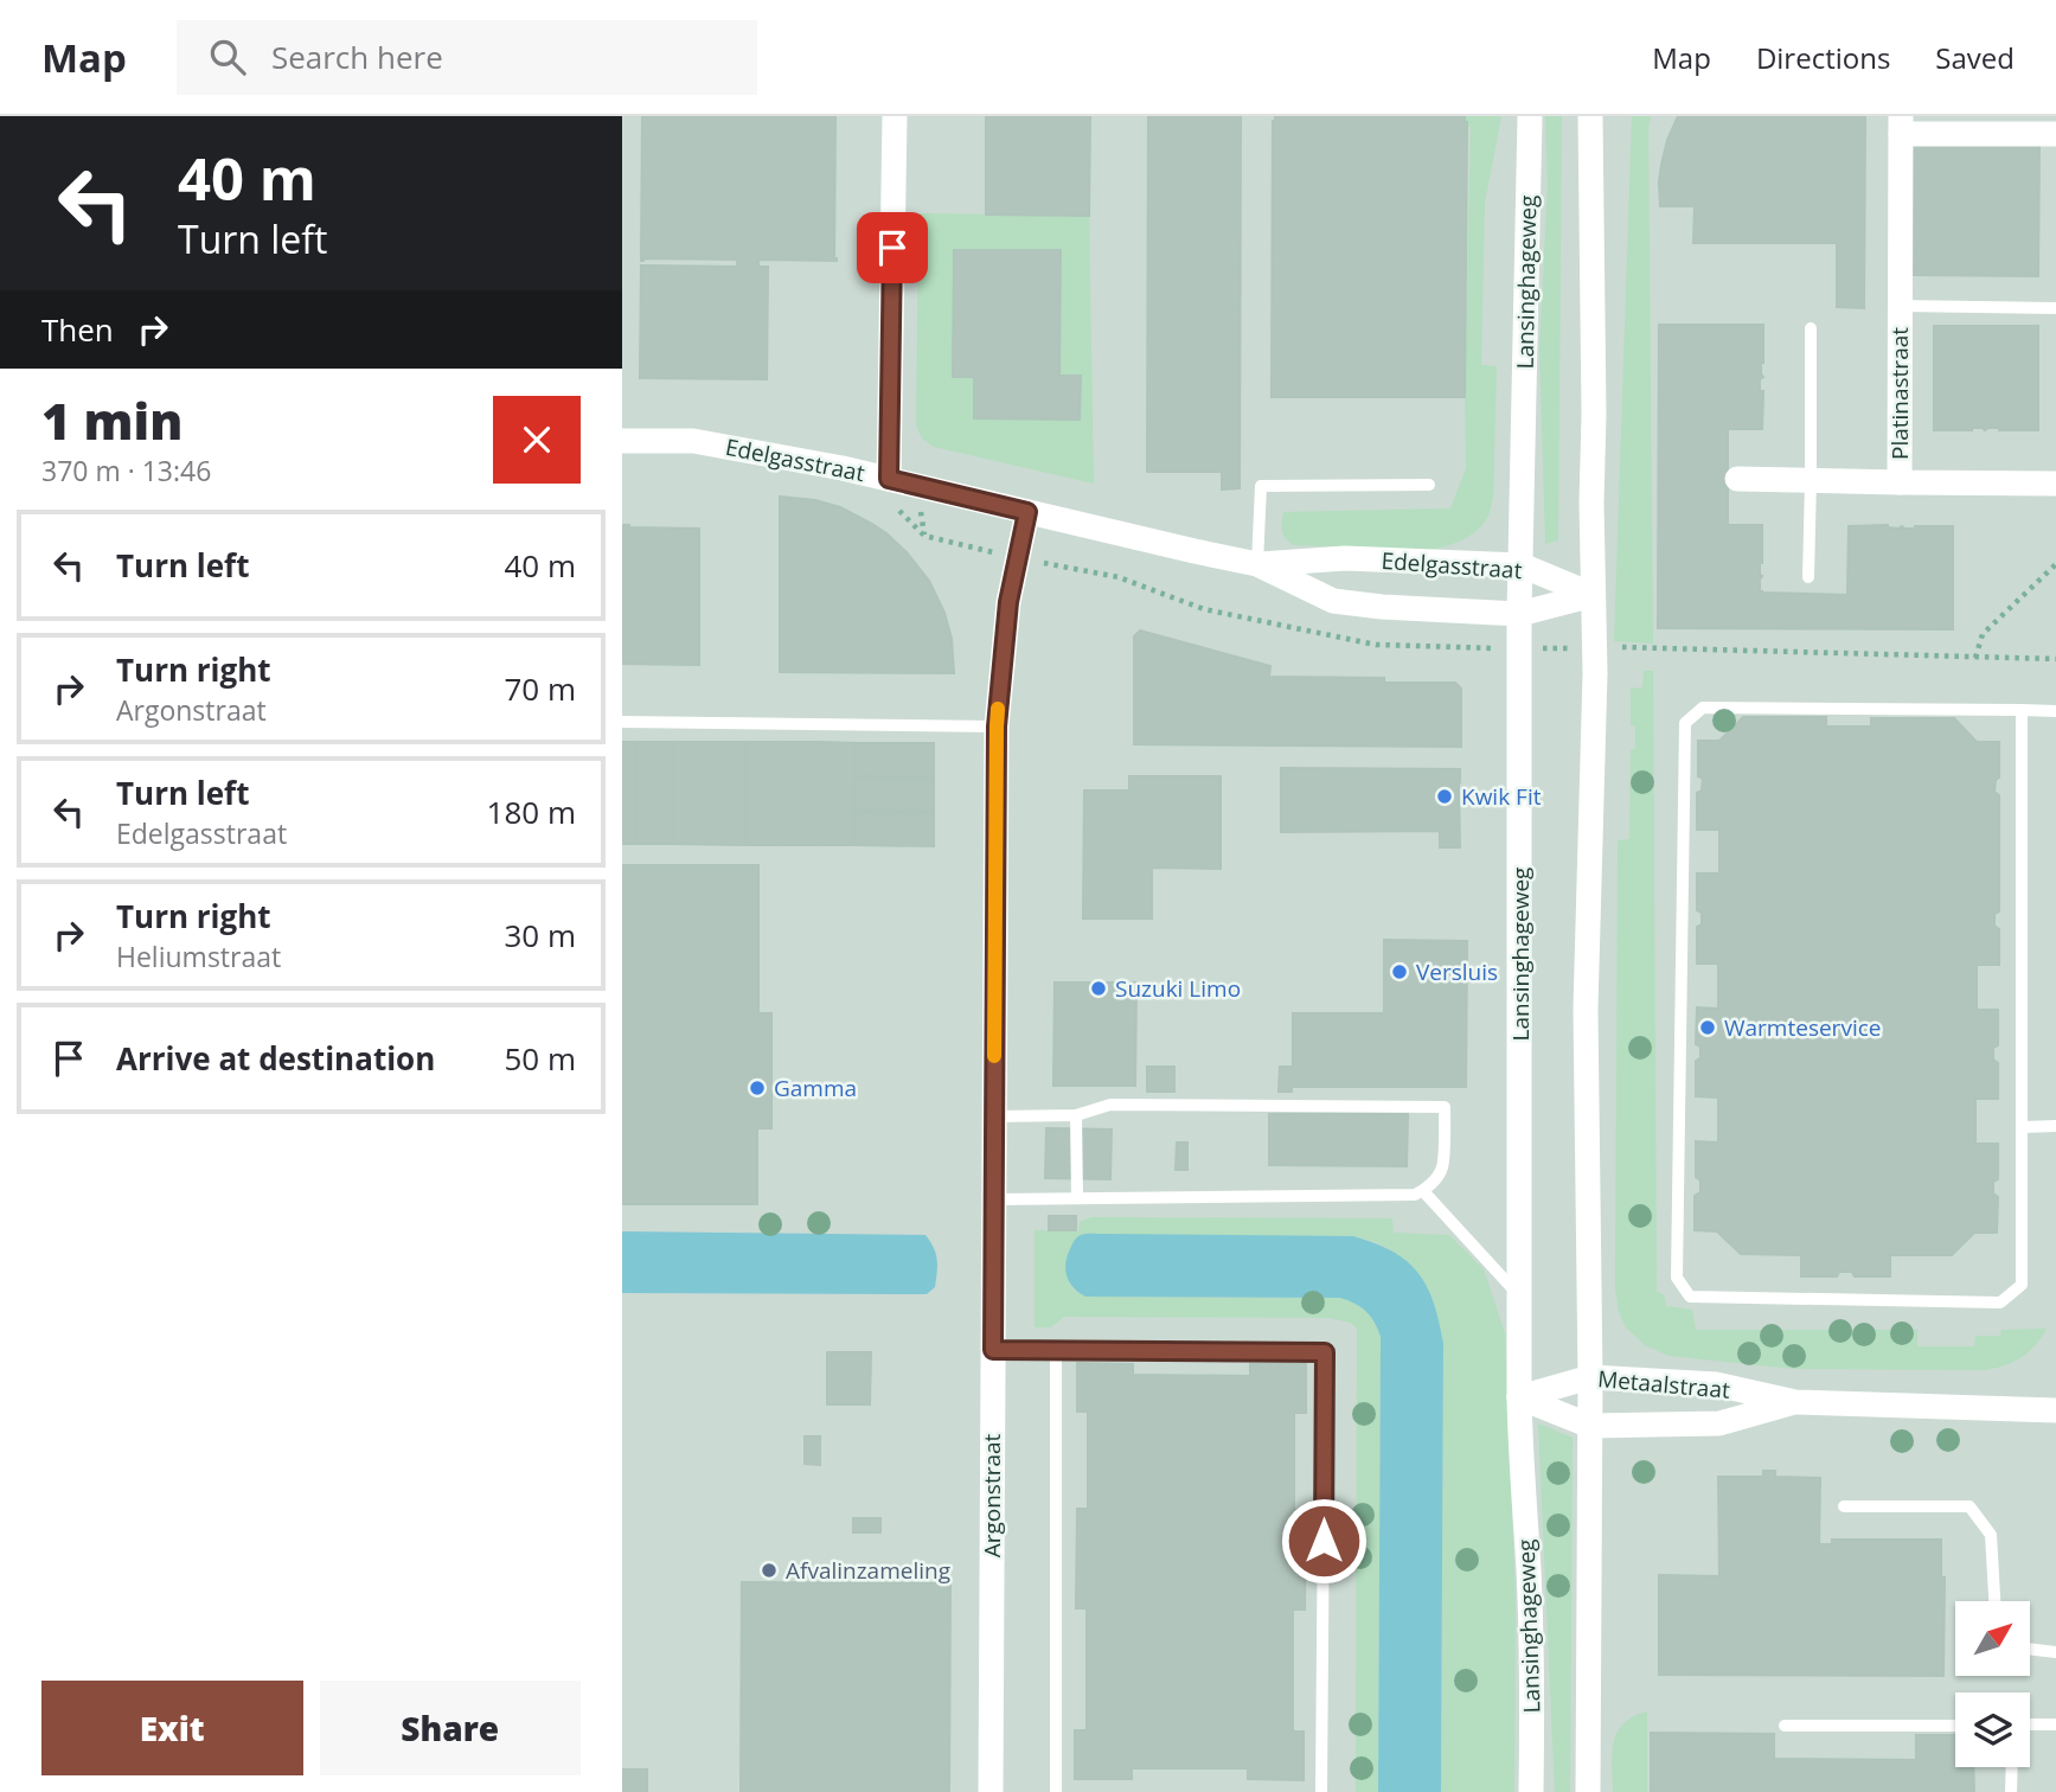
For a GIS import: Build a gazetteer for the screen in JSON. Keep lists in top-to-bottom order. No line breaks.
{"streets":{"street":["Lansinghageweg","Platinastraat","Edelgasstraat","Metaalstraat","Argonstraat"]},"crossings":[["Lansinghageweg","Edelgasstraat"],["Lansinghageweg","Metaalstraat"],["Edelgasstraat","Argonstraat"]],"places":["Kwik Fit","Versluis","Suzuki Limo","Warmteservice","Gamma","Afvalinzameling"],"north":"top right","page":{"header":"Map","search":"Search here","nav":["Map","Directions","Saved"],"turn":["40 m","Turn left"],"then":"Then","heading":["1 min","370 m · 13:46"],"list":[{"name":"Turn left","value":"40 m"},{"name":"Turn right","note":"Argonstraat","value":"70 m"},{"name":"Turn left","note":"Edelgasstraat","value":"180 m"},{"name":"Turn right","note":"Heliumstraat","value":"30 m"},{"name":"Arrive at destination","value":"50 m"}],"buttons":["Exit","Share"]}}
